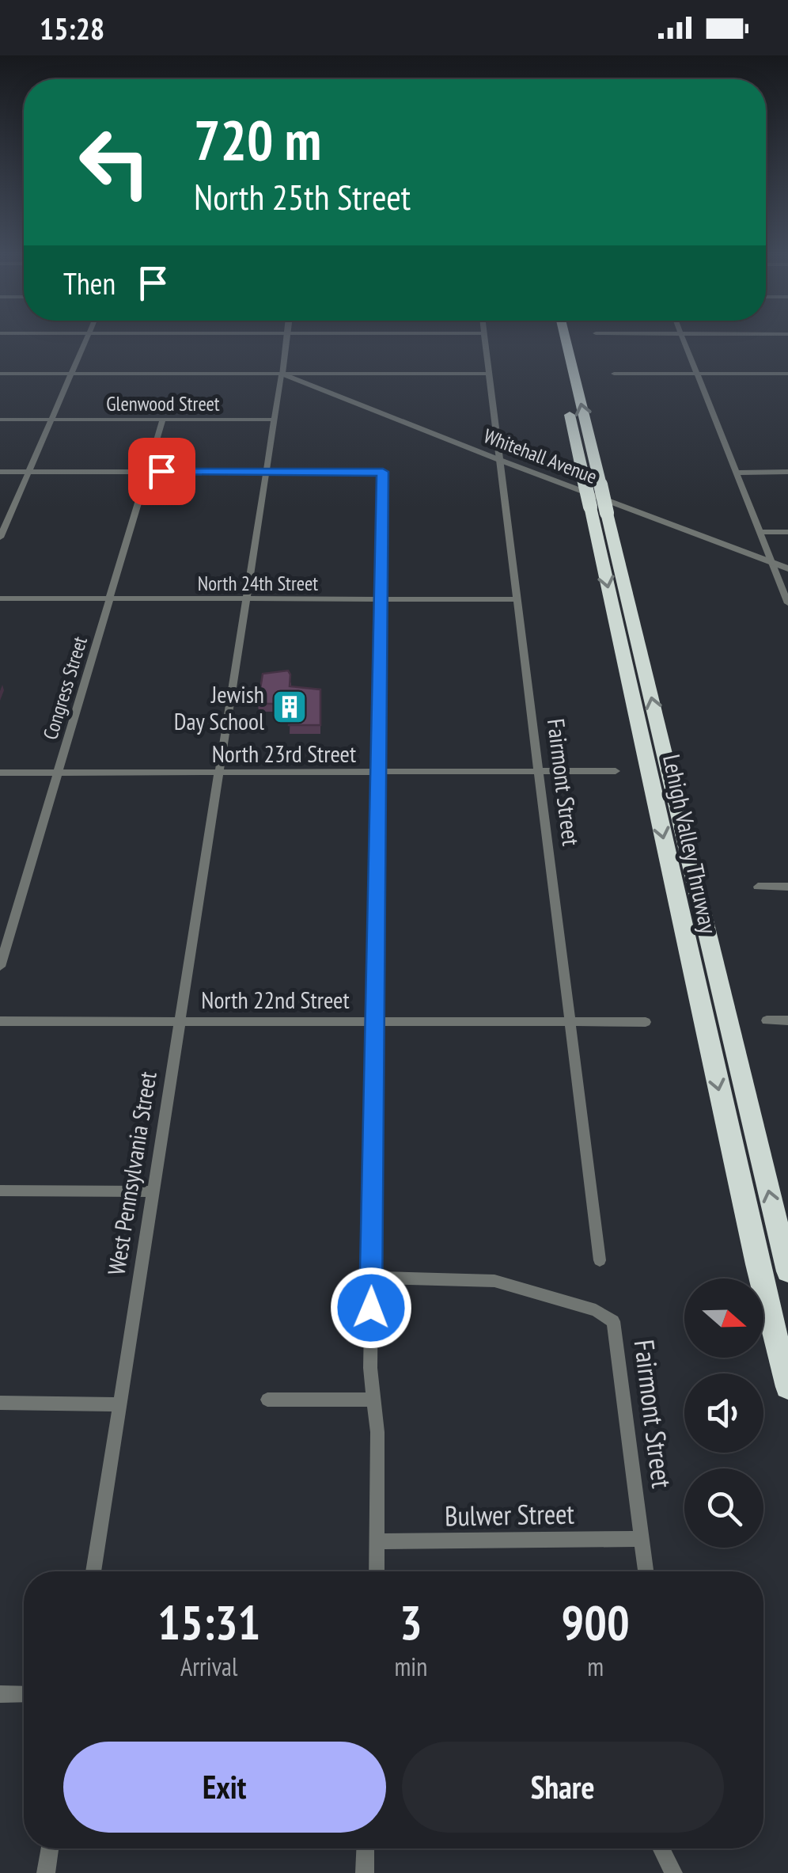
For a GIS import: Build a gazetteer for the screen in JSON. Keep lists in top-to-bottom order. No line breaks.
{"streets":{"highway":["Lehigh Valley Thruway"],"street":["Glenwood Street","Whitehall Avenue","North 24th Street","Congress Street","North 23rd Street","Fairmont Street","North 22nd Street","West Pennsylvania Street","Bulwer Street"]},"crossings":[["Glenwood Street","Congress Street"],["Glenwood Street","West Pennsylvania Street"],["Whitehall Avenue","Fairmont Street"],["Whitehall Avenue","West Pennsylvania Street"],["North 24th Street","Congress Street"],["North 24th Street","Fairmont Street"],["North 24th Street","West Pennsylvania Street"],["Congress Street","North 23rd Street"],["North 23rd Street","Fairmont Street"],["North 23rd Street","West Pennsylvania Street"],["Fairmont Street","North 22nd Street"],["Fairmont Street","Bulwer Street"],["North 22nd Street","West Pennsylvania Street"]],"places":{"building":["Jewish Day School"]},"north":"right","page":{"status":"15:28","turn":["720 m","North 25th Street"],"then":"Then","eta":["15:31","Arrival","3","min","900","m"],"buttons":["Exit","Share"]}}
